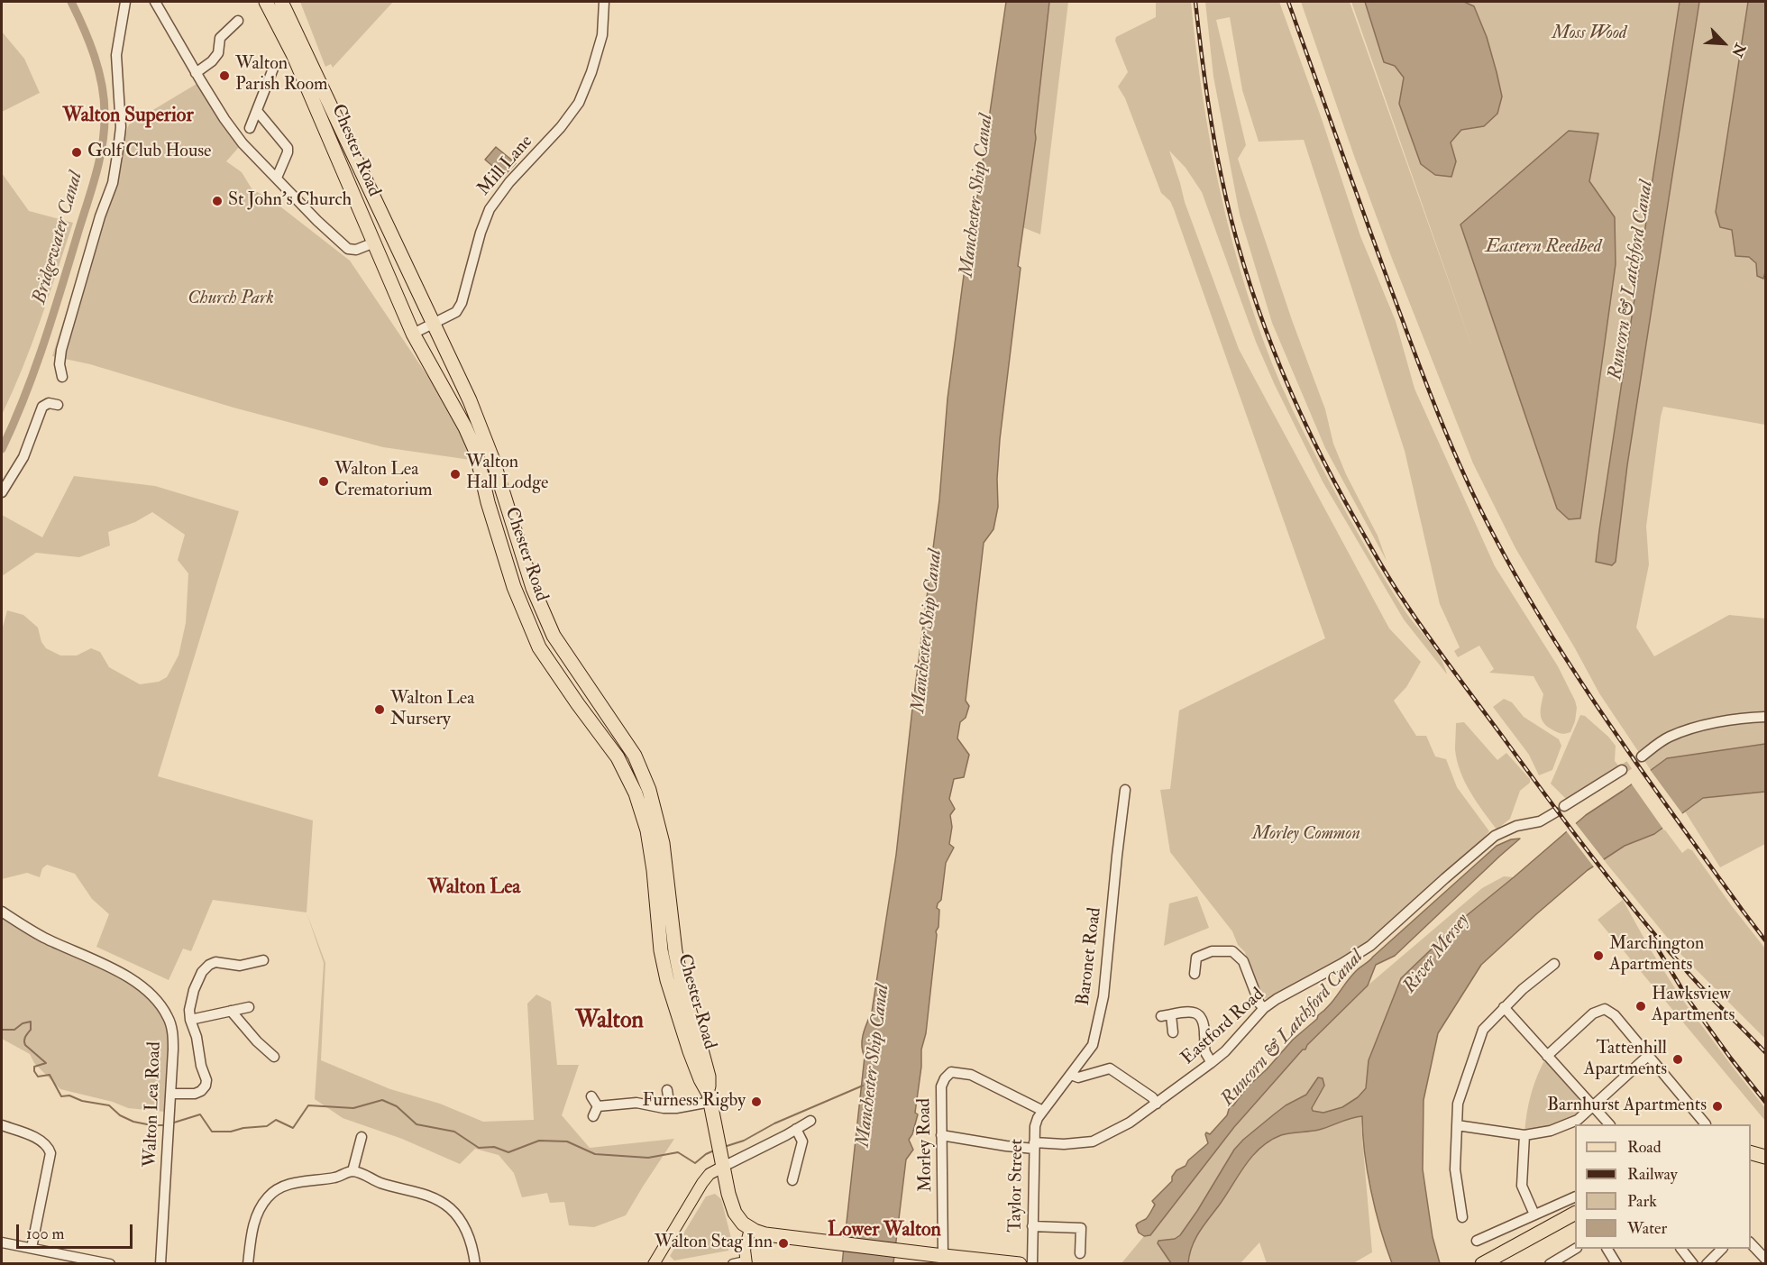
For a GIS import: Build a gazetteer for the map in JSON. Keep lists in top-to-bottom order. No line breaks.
{"streets":{"highway":["Chester Road"],"street":["Mill Lane","Baronet Road","Eastford Road","Walton Lea Road","Morley Road","Taylor Street"]},"crossings":[["Chester Road","Mill Lane"],["Baronet Road","Morley Road"],["Baronet Road","Taylor Street"],["Eastford Road","Morley Road"],["Eastford Road","Taylor Street"],["Morley Road","Taylor Street"]],"districts":["Walton Superior","Walton Lea","Walton","Lower Walton"],"water":["Manchester Ship Canal","Bridgewater Canal","Eastern Reedbed","Runcorn & Latchford Canal","River Mersey"],"parks":["Moss Wood","Church Park","Morley Common"],"places":["Walton Parish Room","Golf Club House","St John's Church","Walton Hall Lodge","Walton Lea Crematorium","Walton Lea Nursery","Marchington Apartments","Hawksview Apartments","Tattenhill Apartments","Furness Rigby","Barnhurst Apartments","Walton Stag Inn"],"legend":["Road","Railway","Park","Water"],"scale_bar":"100 m","north":"bottom right"}
